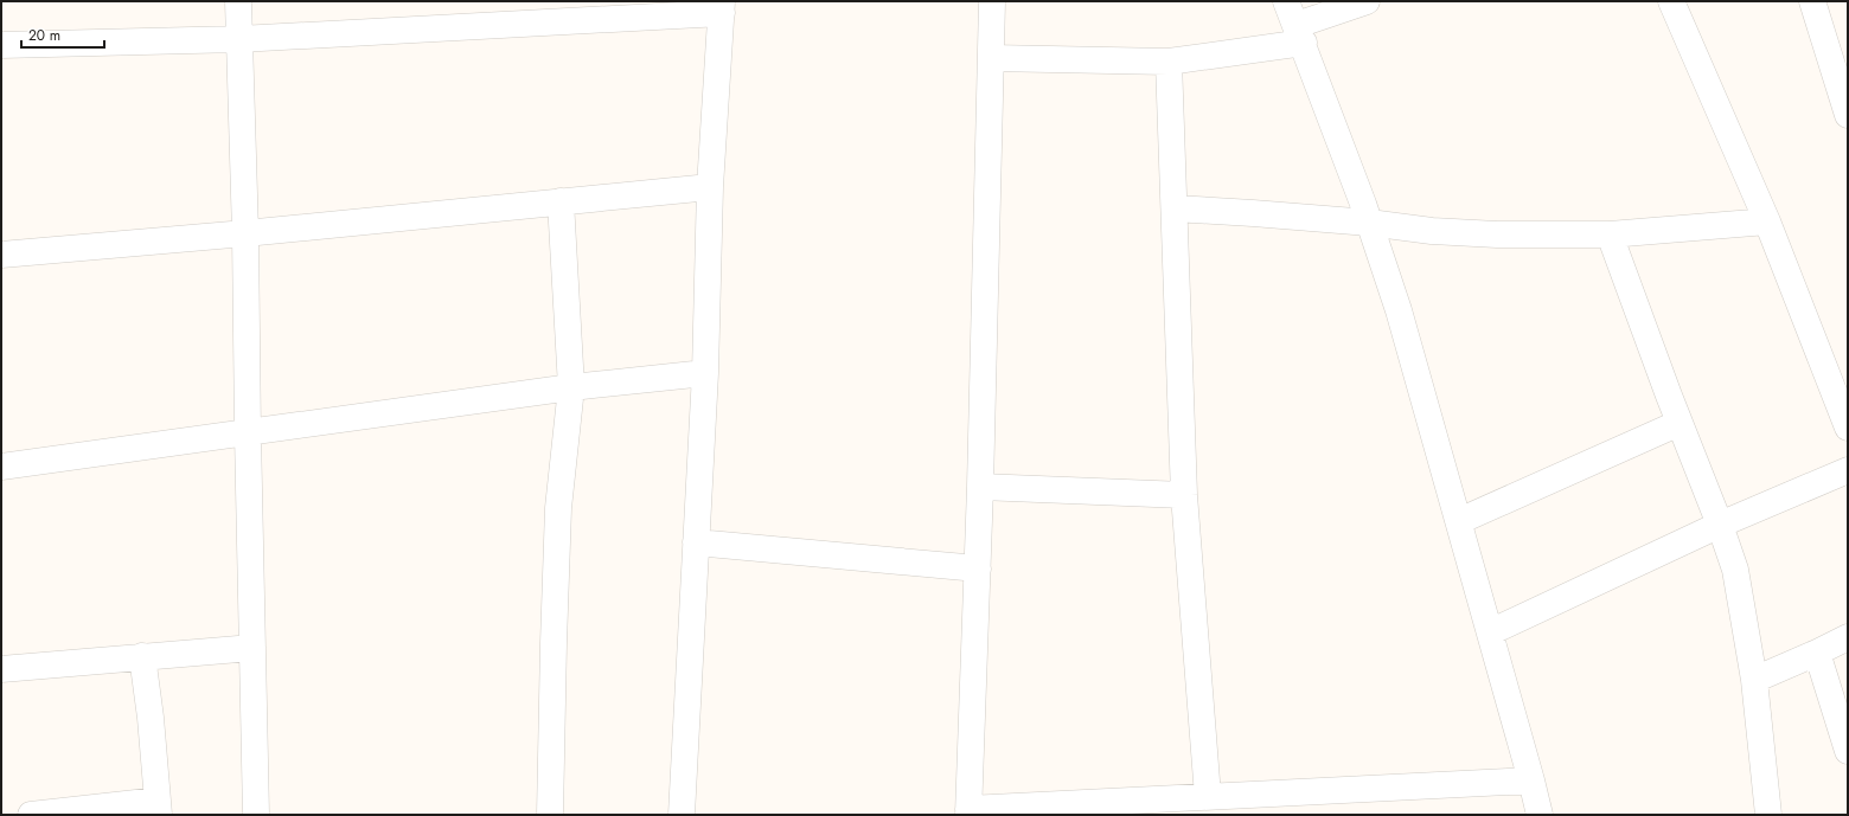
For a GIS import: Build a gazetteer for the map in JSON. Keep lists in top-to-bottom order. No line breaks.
{"scale_bar":"20 m"}
